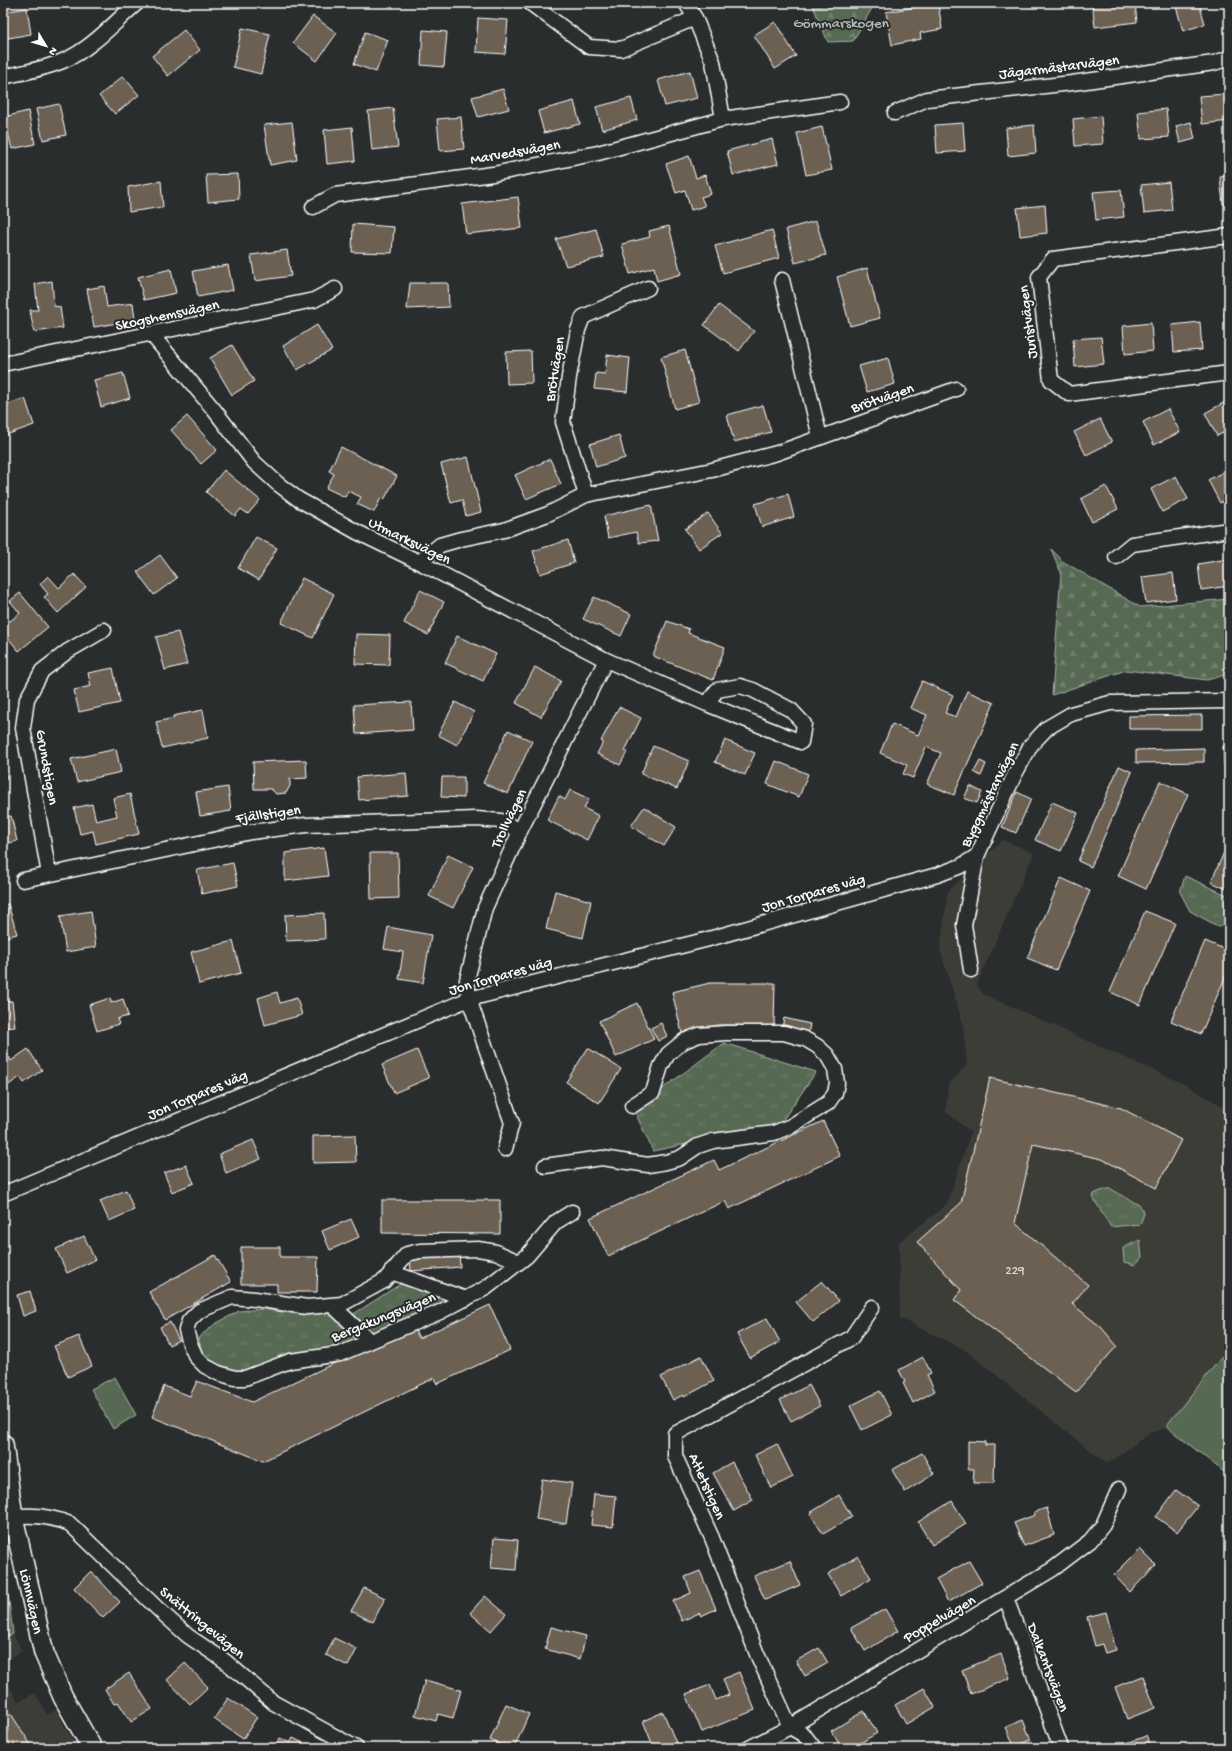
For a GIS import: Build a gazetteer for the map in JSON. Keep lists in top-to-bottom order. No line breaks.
{"streets":{"street":["Jägarmästarvägen","Marvedsvägen","Skogshemsvägen","Juristvägen","Brötvägen","Utmarksvägen","Grundstigen","Byggmästarvägen","Fjällstigen","Trollvägen","Jon Torpares väg","Bergakungsvägen","Atletstigen","Lönnvägen","Poppelvägen","Snättringevägen","Dalkantsvägen"]},"crossings":[["Skogshemsvägen","Utmarksvägen"],["Brötvägen","Utmarksvägen"],["Utmarksvägen","Trollvägen"],["Grundstigen","Fjällstigen"],["Byggmästarvägen","Jon Torpares väg"],["Fjällstigen","Trollvägen"],["Trollvägen","Jon Torpares väg"],["Atletstigen","Poppelvägen"],["Lönnvägen","Snättringevägen"],["Poppelvägen","Dalkantsvägen"]],"parks":["Gömmarskogen"],"house_numbers":["229"],"north":"bottom right"}
